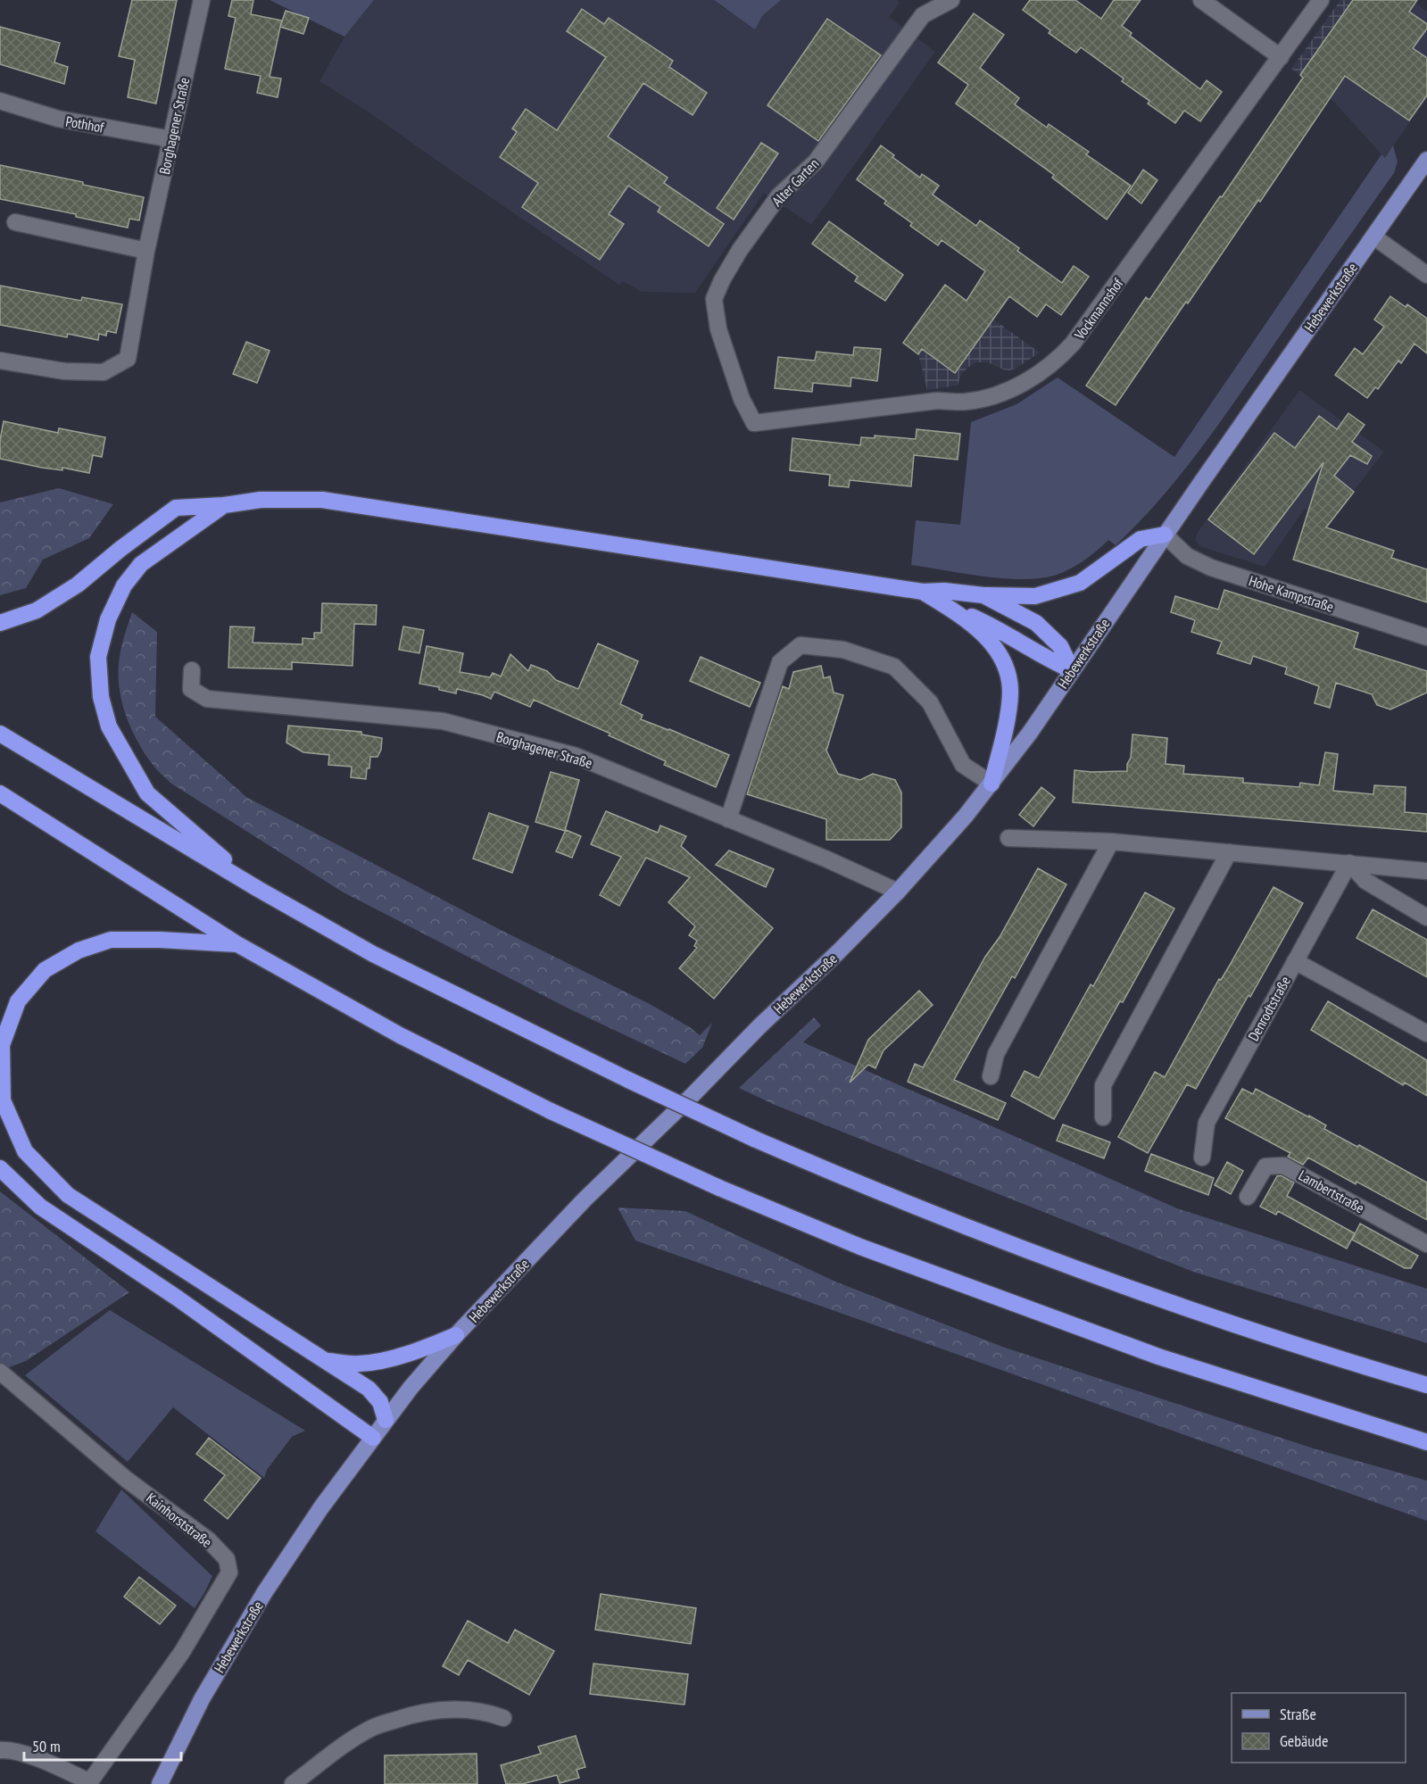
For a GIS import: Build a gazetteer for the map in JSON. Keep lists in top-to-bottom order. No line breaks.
{"streets":{"main road":["Hebewerkstraße"],"street":["Pothhof","Borghagener Straße","Alter Garten","Vockmannshof","Hohe Kampstraße","Denrodtstraße","Lambertstraße","Kainhorststraße"]},"crossings":[["Pothhof","Borghagener Straße"],["Borghagener Straße","Hebewerkstraße"],["Alter Garten","Vockmannshof"],["Hebewerkstraße","Hohe Kampstraße"]],"legend":["Straße","Gebäude"],"scale_bar":"50 m"}
